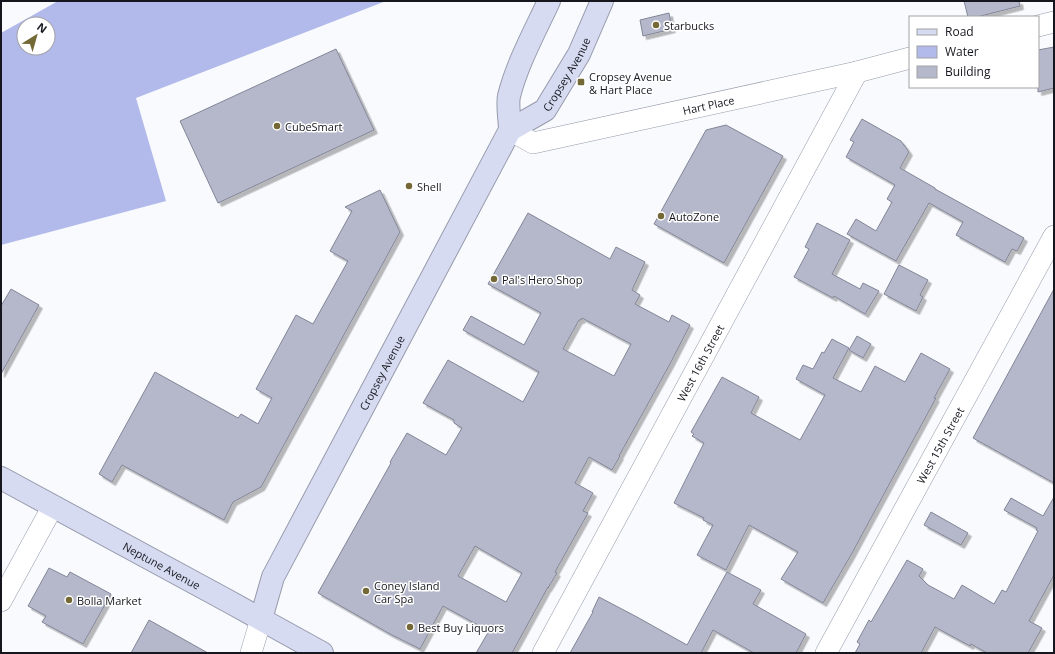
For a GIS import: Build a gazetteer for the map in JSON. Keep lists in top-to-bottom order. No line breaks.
{"streets":{"main road":["Cropsey Avenue","Neptune Avenue"],"street":["Hart Place","West 16th Street","West 15th Street"]},"crossings":[["Cropsey Avenue","Hart Place"],["Cropsey Avenue","Neptune Avenue"],["Hart Place","West 16th Street"]],"places":{"other":["Starbucks","CubeSmart","Shell","AutoZone","Pal's Hero Shop","Coney Island Car Spa","Bolla Market","Best Buy Liquors"],"transit":["Cropsey Avenue & Hart Place"]},"legend":["Road","Water","Building"],"north":"top right"}
